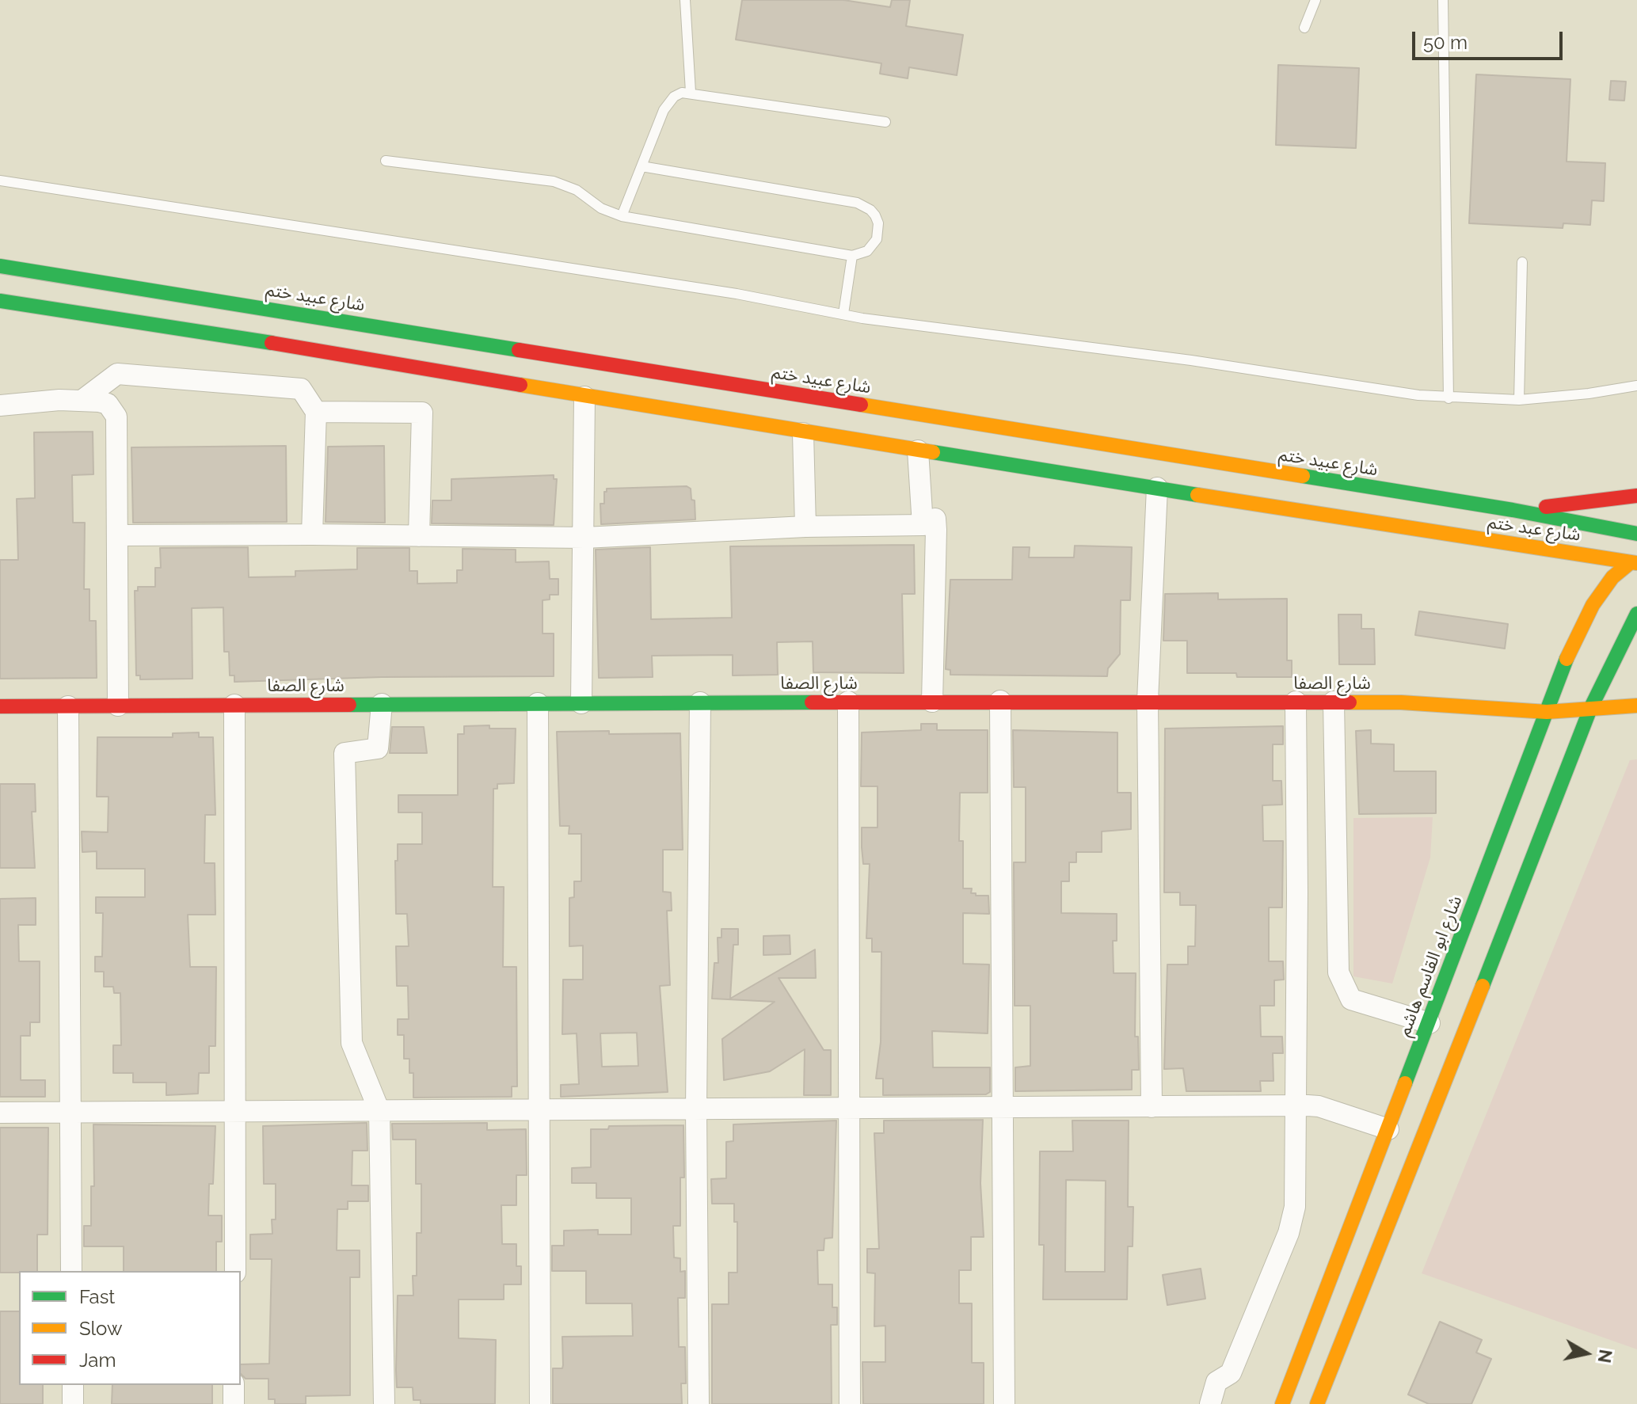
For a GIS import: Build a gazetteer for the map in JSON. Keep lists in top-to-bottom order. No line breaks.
{"streets":{"main road":["شارع عبيد ختم","شارع عبد ختم","شارع الصفا","شارع ابو القاسم هاشم"]},"crossings":[["شارع عبد ختم","شارع ابو القاسم هاشم"],["شارع الصفا","شارع ابو القاسم هاشم"]],"legend":["Fast","Slow","Jam"],"scale_bar":"50 m","north":"right"}
